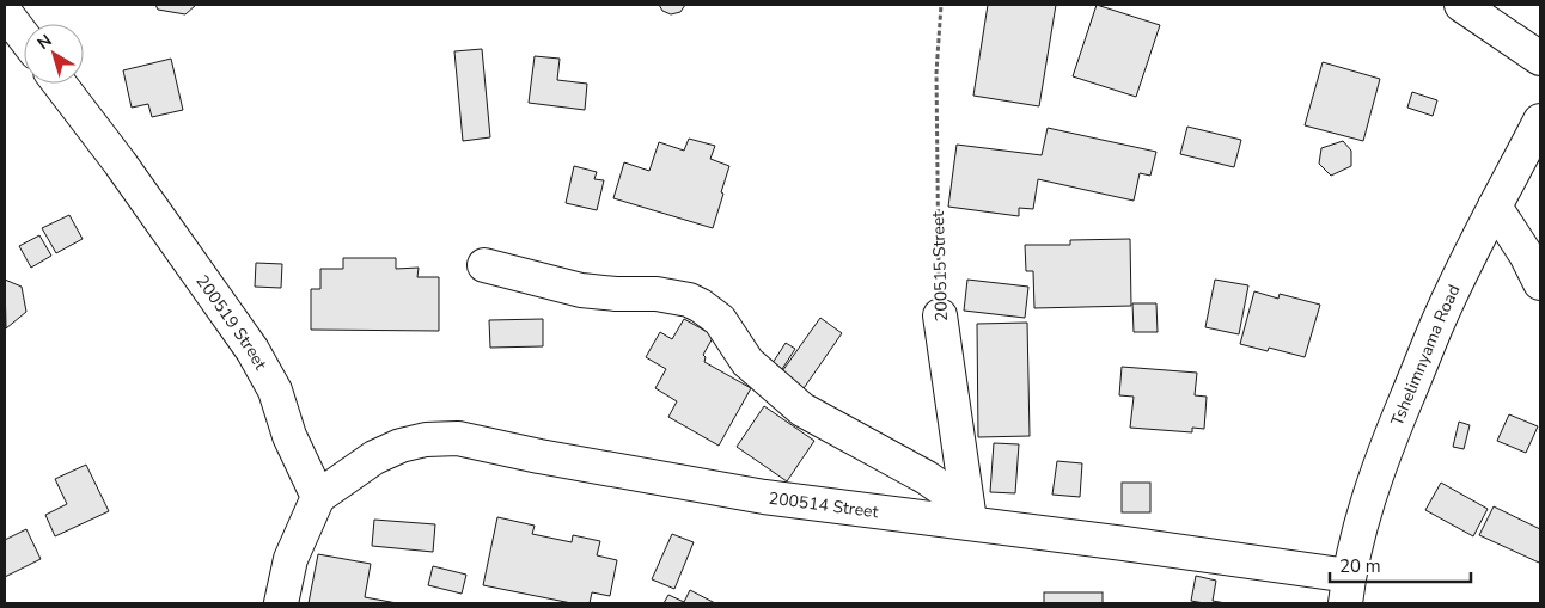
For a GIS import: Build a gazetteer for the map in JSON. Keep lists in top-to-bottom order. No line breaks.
{"streets":{"street":["200515 Street","200519 Street","Tshelimnyama Road","200514 Street"]},"crossings":[["200515 Street","200514 Street"],["200519 Street","200514 Street"],["Tshelimnyama Road","200514 Street"]],"scale_bar":"20 m","north":"top left"}
